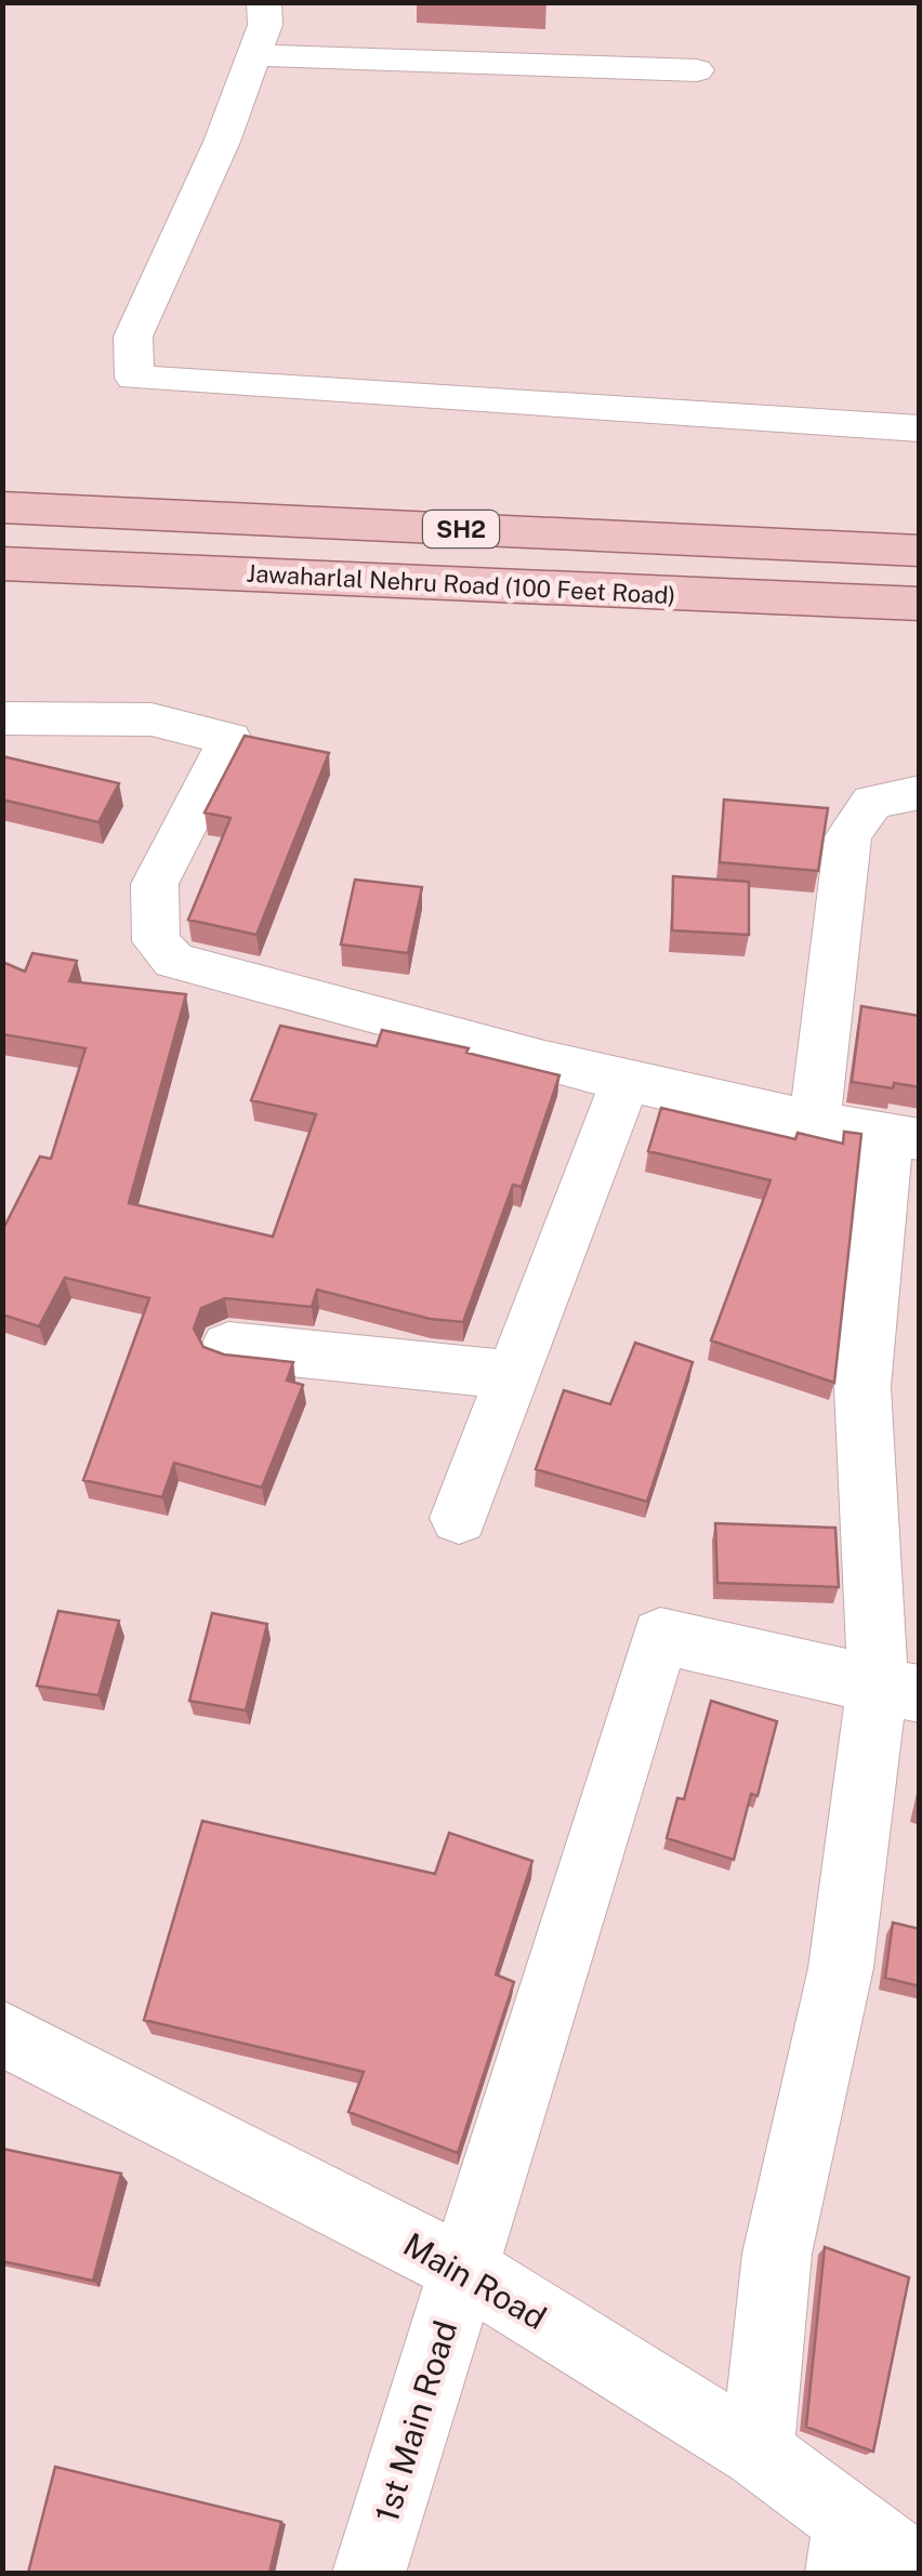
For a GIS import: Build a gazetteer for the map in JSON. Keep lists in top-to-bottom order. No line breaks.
{"streets":{"main road":["SH2","Jawaharlal Nehru Road (100 Feet Road)"],"street":["Main Road","1st Main Road"]},"crossings":[["Main Road","1st Main Road"]]}
